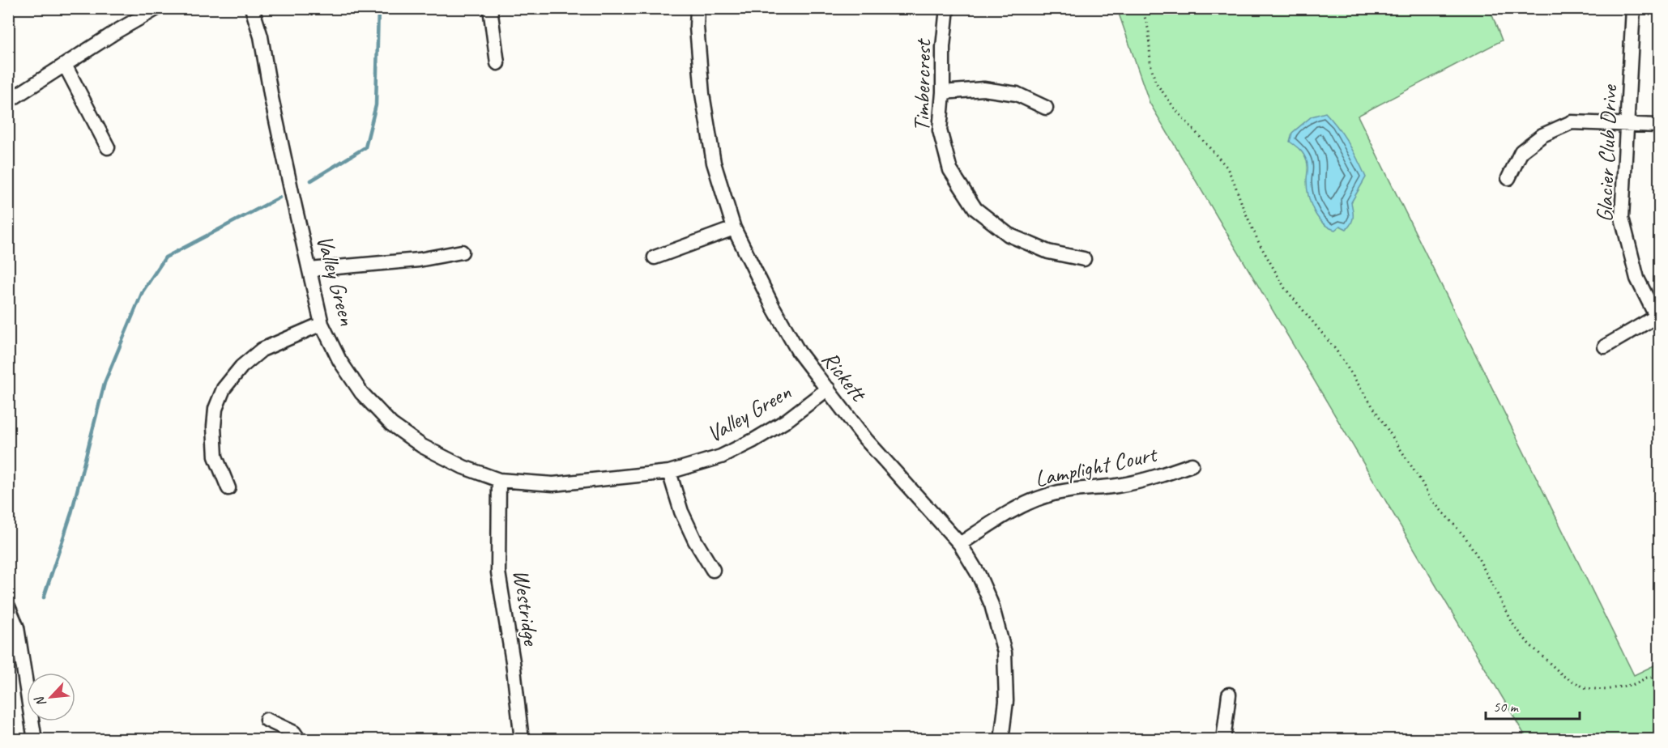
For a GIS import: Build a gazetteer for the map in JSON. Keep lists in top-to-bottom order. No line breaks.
{"streets":{"street":["Timbercrest","Glacier Club Drive","Valley Green","Rickett","Lamplight Court","Westridge"]},"crossings":[["Valley Green","Rickett"],["Valley Green","Westridge"],["Rickett","Lamplight Court"]],"scale_bar":"50 m","north":"bottom left"}
